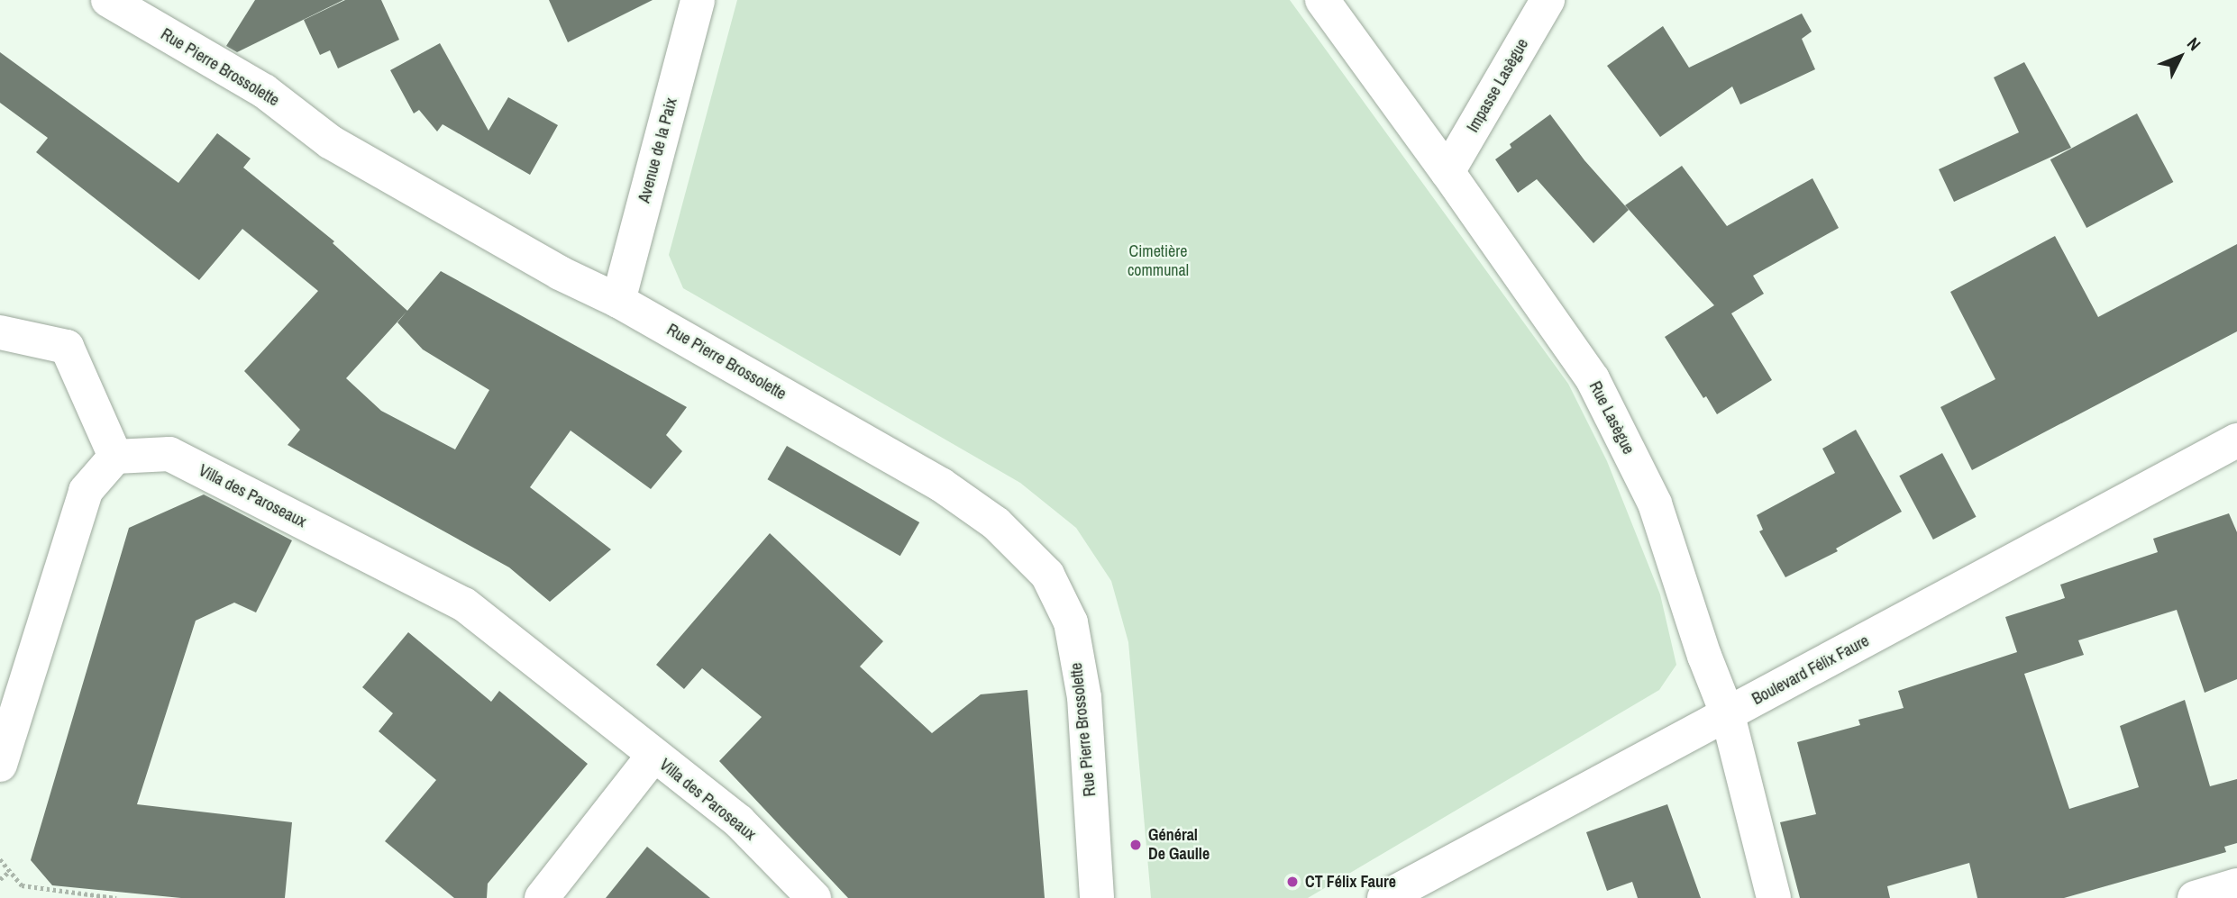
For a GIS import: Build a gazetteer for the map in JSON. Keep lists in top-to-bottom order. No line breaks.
{"streets":{"street":["Rue Pierre Brossolette","Impasse Lasègue","Avenue de la Paix","Rue Lasègue","Villa des Paroseaux","Boulevard Félix Faure"]},"crossings":[["Rue Pierre Brossolette","Avenue de la Paix"],["Impasse Lasègue","Rue Lasègue"],["Rue Lasègue","Boulevard Félix Faure"]],"parks":["Cimetière communal"],"places":["Général De Gaulle","CT Félix Faure"],"north":"top right"}
